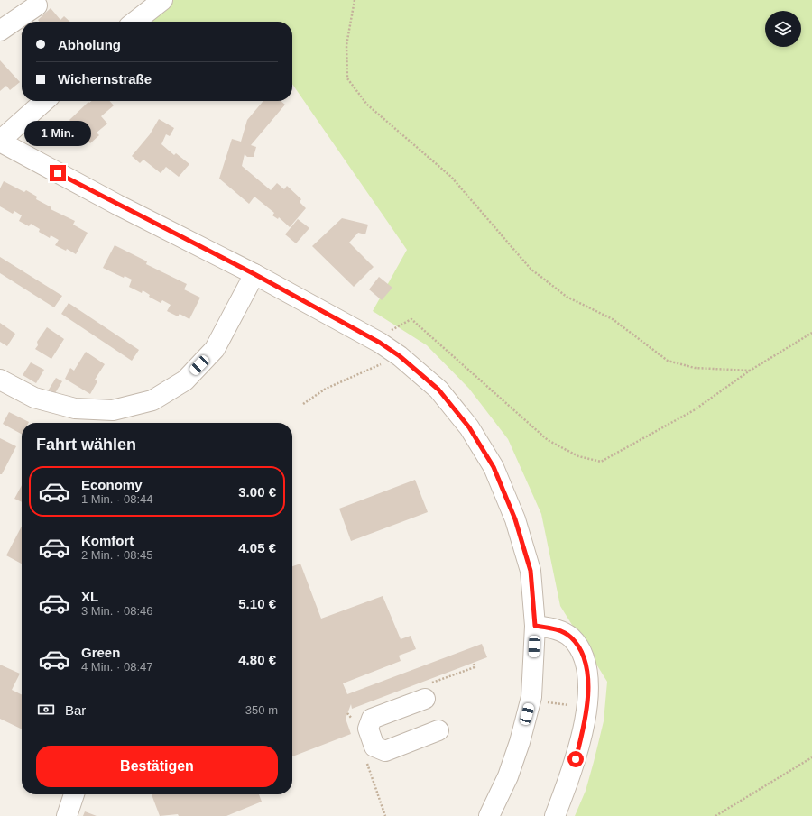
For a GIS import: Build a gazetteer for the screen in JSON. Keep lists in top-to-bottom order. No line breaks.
{"page":{"banner":["Abholung","Wichernstraße"],"bubble":"1 Min.","heading":"Fahrt wählen","list":[{"name":"Economy","note":"1 Min. · 08:44","value":"3.00 €"},{"name":"Komfort","note":"2 Min. · 08:45","value":"4.05 €"},{"name":"XL","note":"3 Min. · 08:46","value":"5.10 €"},{"name":"Green","note":"4 Min. · 08:47","value":"4.80 €"}],"pay":["Bar","350 m"],"buttons":"Bestätigen"}}
